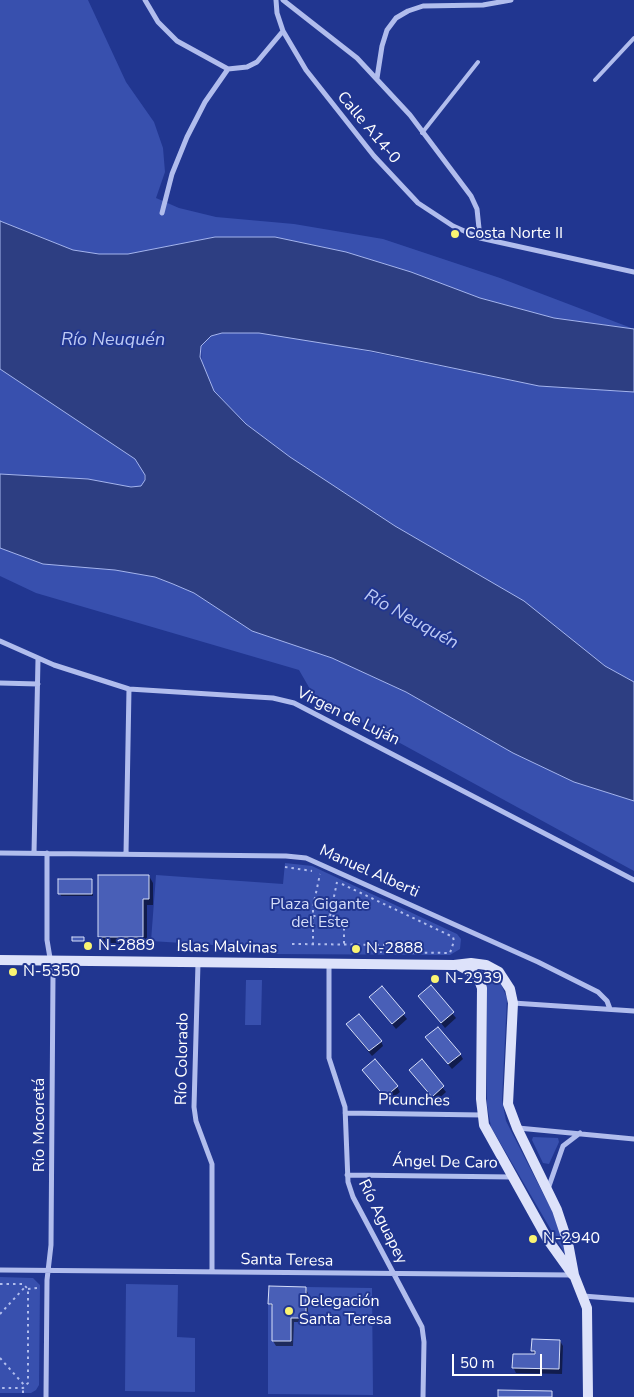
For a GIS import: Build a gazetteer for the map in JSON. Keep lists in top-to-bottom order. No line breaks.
{"streets":{"main road":["Islas Malvinas"],"street":["Calle A14-0","Virgen de Luján","Manuel Alberti","Río Colorado","Picunches","Río Mocoretá","Ángel De Caro","Río Aguapey","Santa Teresa"]},"crossings":[["Manuel Alberti","Río Mocoretá"],["Islas Malvinas","Río Colorado"],["Islas Malvinas","Río Mocoretá"],["Islas Malvinas","Río Aguapey"],["Río Colorado","Santa Teresa"],["Picunches","Río Aguapey"],["Río Mocoretá","Santa Teresa"],["Ángel De Caro","Río Aguapey"],["Río Aguapey","Santa Teresa"]],"water":["Río Neuquén"],"parks":["Plaza Gigante del Este"],"places":["Costa Norte II","N-2889","N-2888","N-5350","N-2939","N-2940","Delegación Santa Teresa"],"scale_bar":"50 m"}
